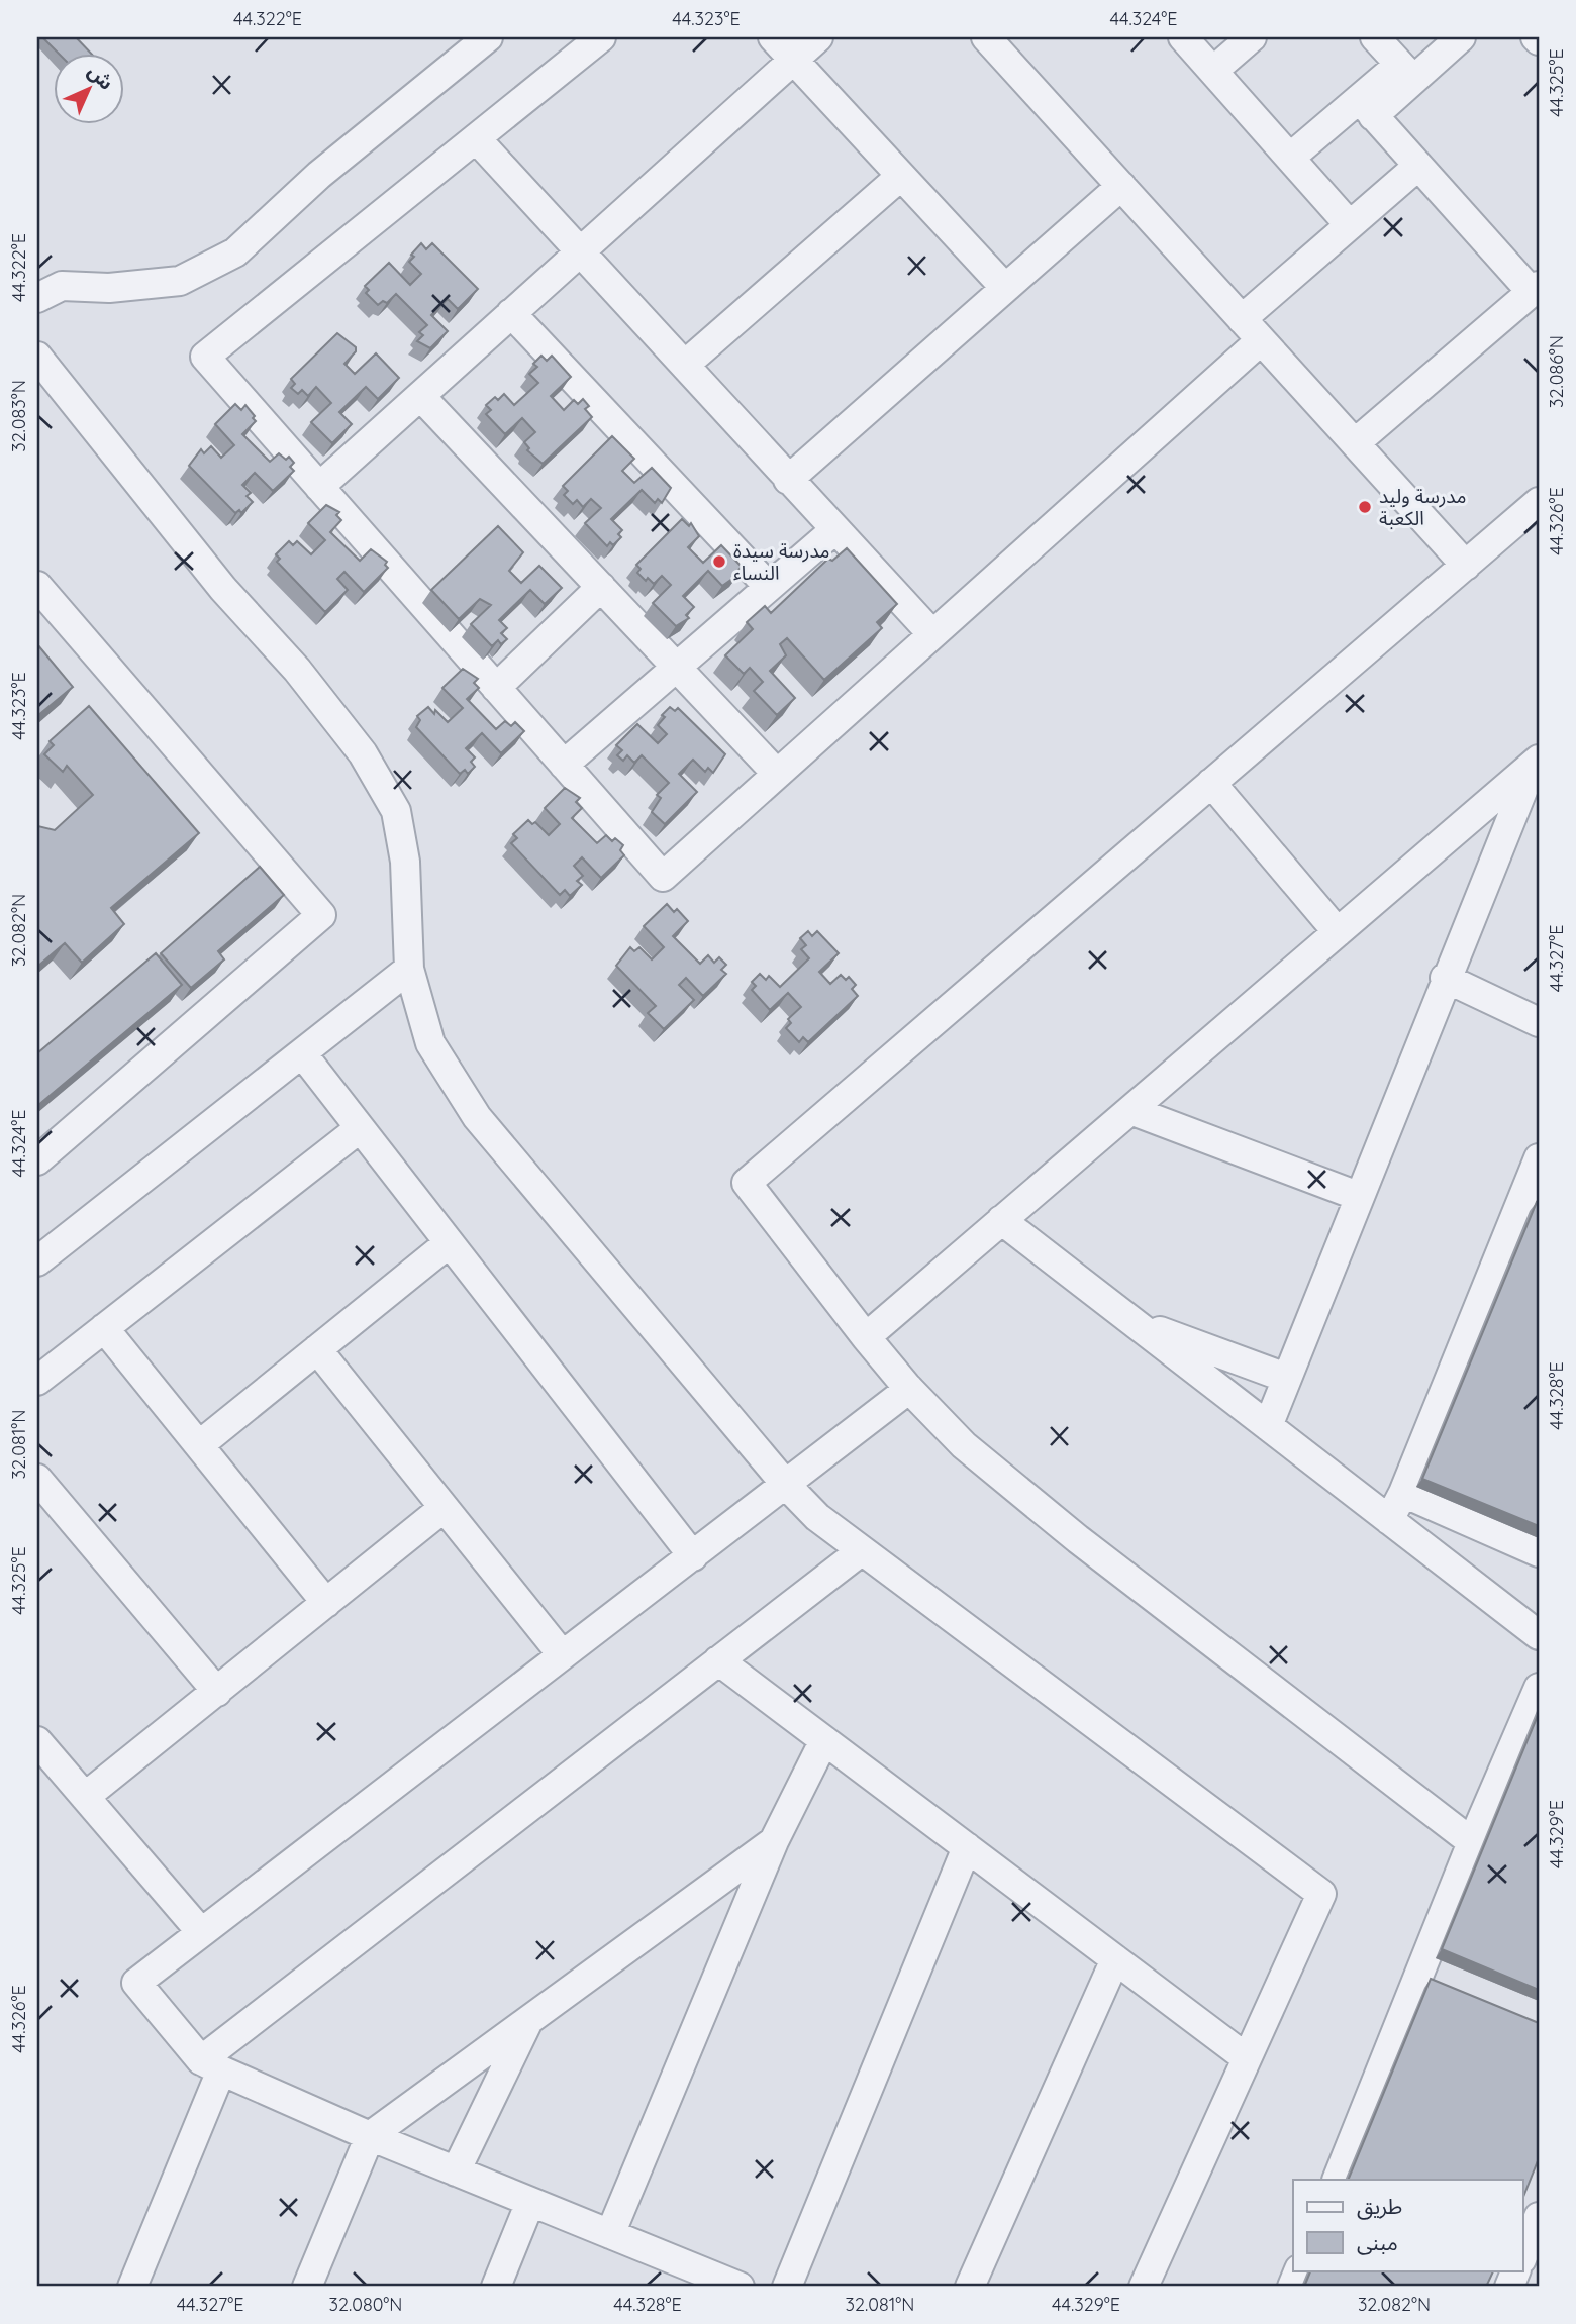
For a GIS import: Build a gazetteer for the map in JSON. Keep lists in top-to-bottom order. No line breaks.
{"places":["مدرسة وليد الكعبة","مدرسة سيدة النساء"],"legend":["طريق","مبنى"],"north":"top right","coordinates":["44.322°E","44.323°E","44.324°E","44.325°E","32.086°N","32.083°N","44.326°E","32.082°N","44.327°E","44.328°E","32.081°N","44.329°E","32.080°N"]}
